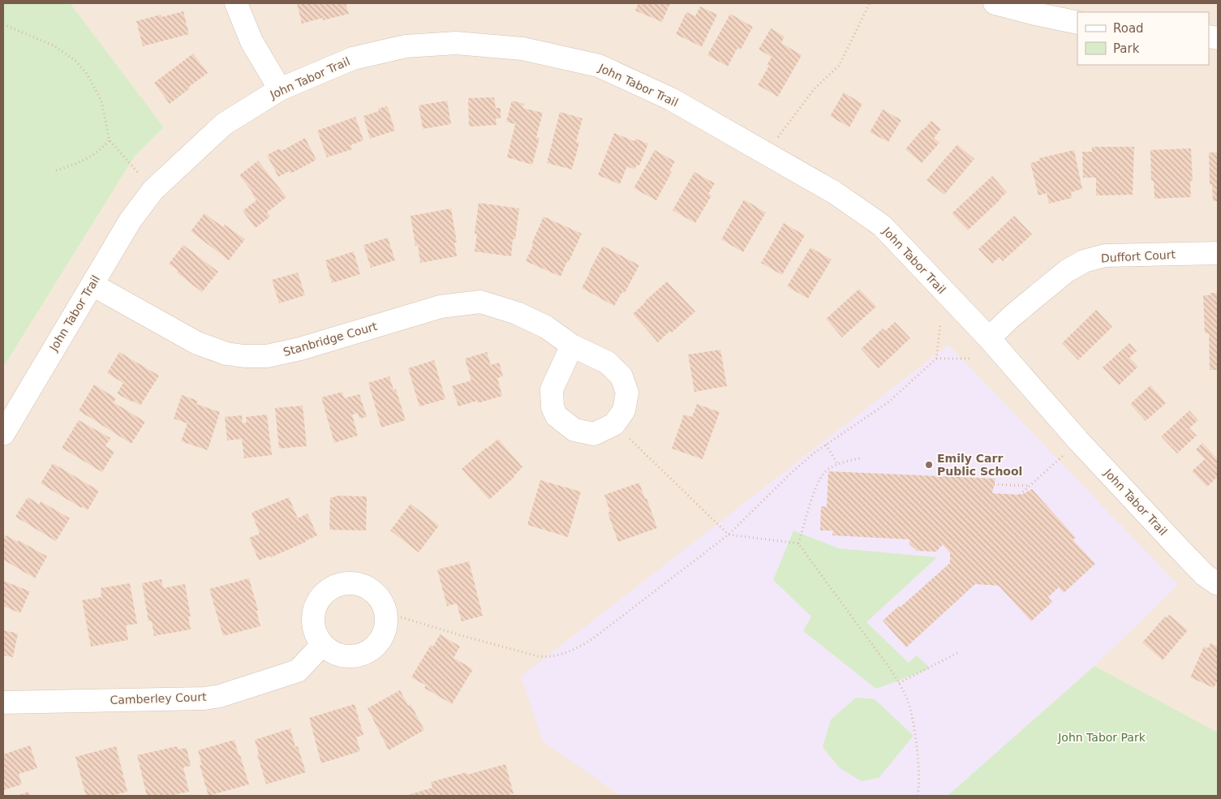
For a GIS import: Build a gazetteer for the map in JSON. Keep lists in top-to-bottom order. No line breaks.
{"streets":{"street":["John Tabor Trail","Duffort Court","Stanbridge Court","Camberley Court"]},"crossings":[["John Tabor Trail","Duffort Court"],["John Tabor Trail","Stanbridge Court"]],"parks":["John Tabor Park"],"places":["Emily Carr Public School"],"legend":["Road","Park"]}
